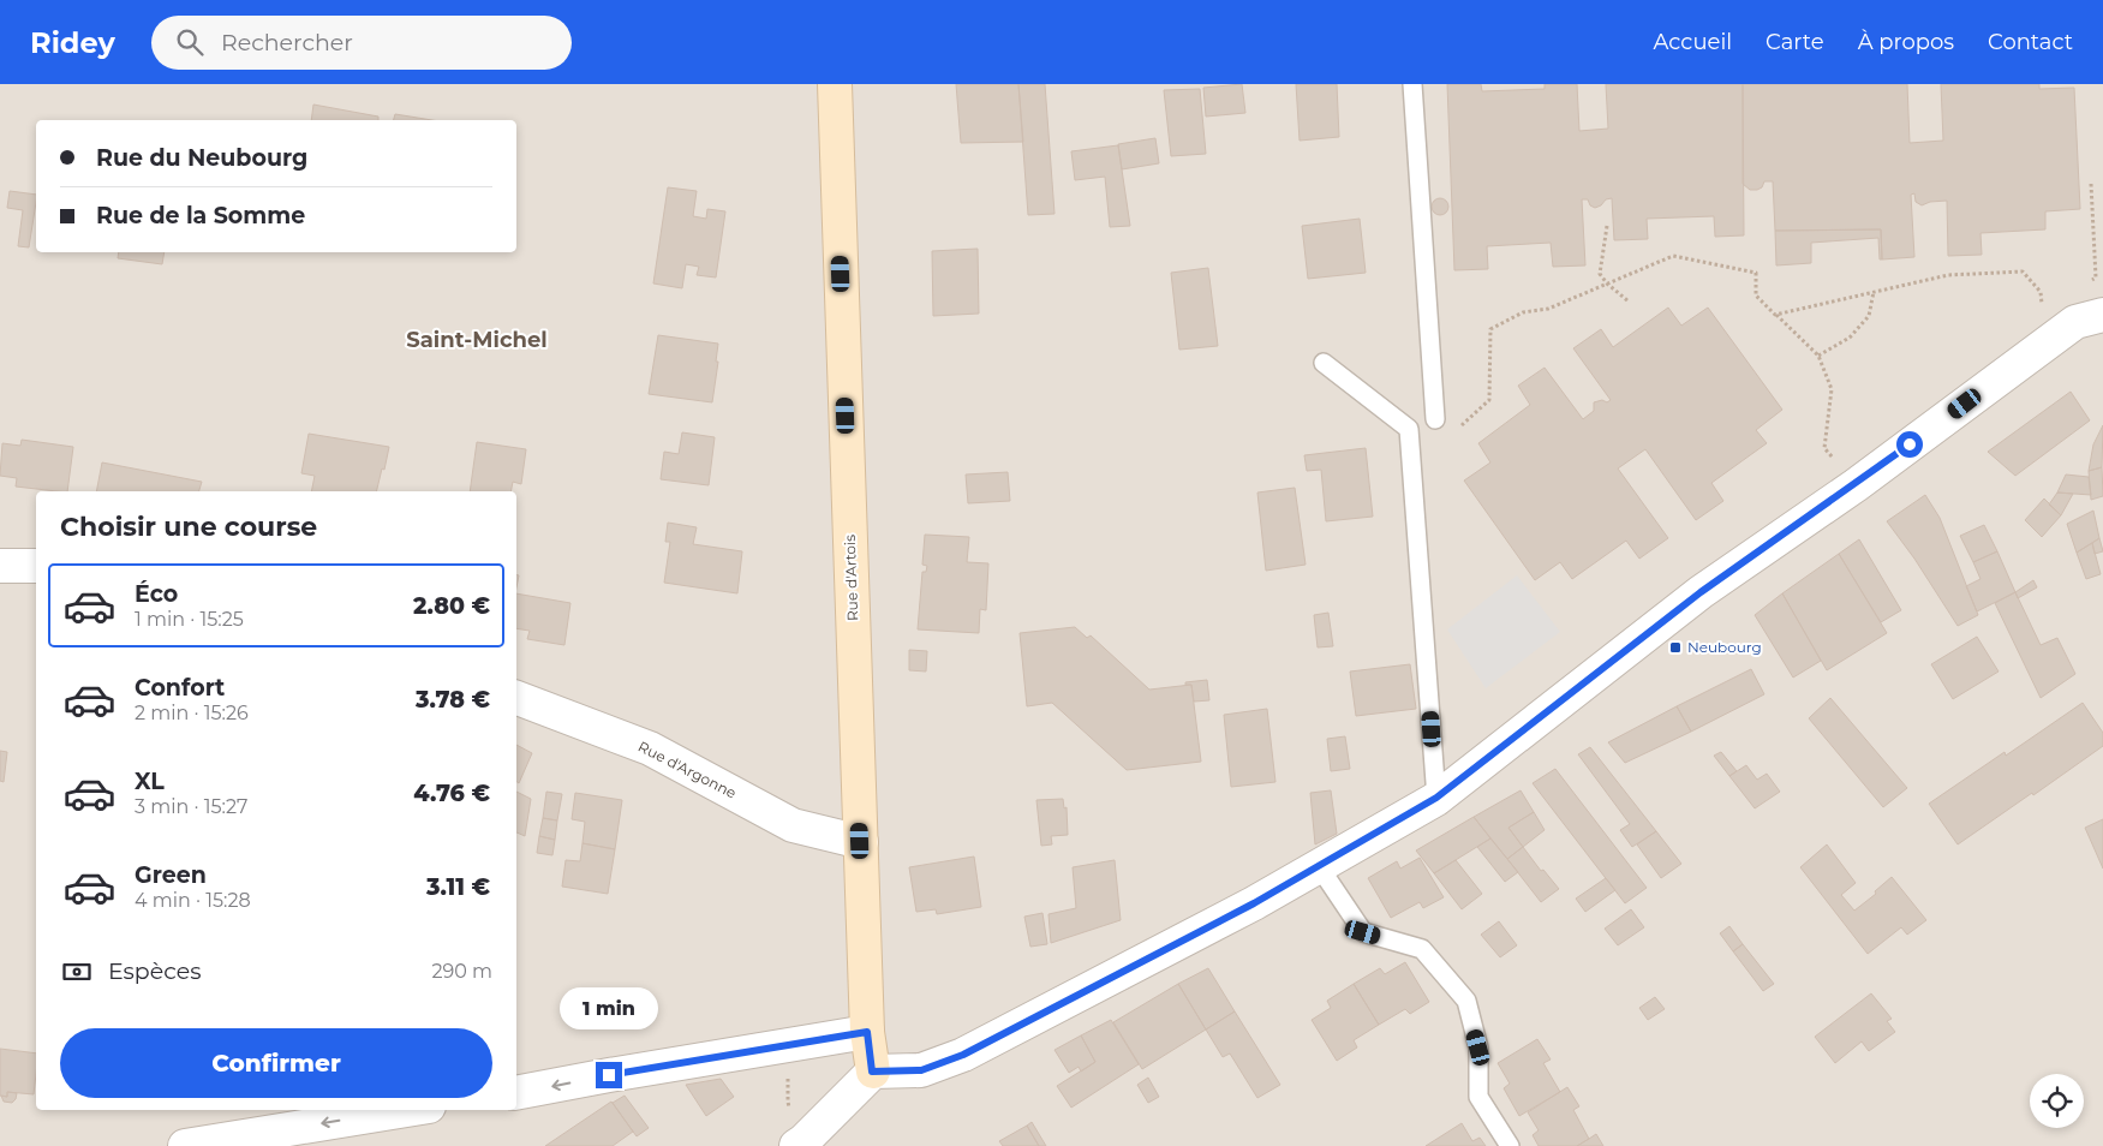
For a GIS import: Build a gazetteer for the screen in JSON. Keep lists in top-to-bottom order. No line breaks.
{"streets":{"street":["Rue d'Artois","Rue d'Argonne"]},"crossings":[["Rue d'Artois","Rue d'Argonne"]],"districts":["Saint-Michel"],"places":{"transit":["Neubourg"]},"page":{"header":"Ridey","search":"Rechercher","nav":["Accueil","Carte","À propos","Contact"],"banner":["Rue du Neubourg","Rue de la Somme"],"heading":"Choisir une course","list":[{"name":"Éco","note":"1 min · 15:25","value":"2.80 €"},{"name":"Confort","note":"2 min · 15:26","value":"3.78 €"},{"name":"XL","note":"3 min · 15:27","value":"4.76 €"},{"name":"Green","note":"4 min · 15:28","value":"3.11 €"}],"pay":["Espèces","290 m"],"bubble":"1 min","buttons":"Confirmer"}}
